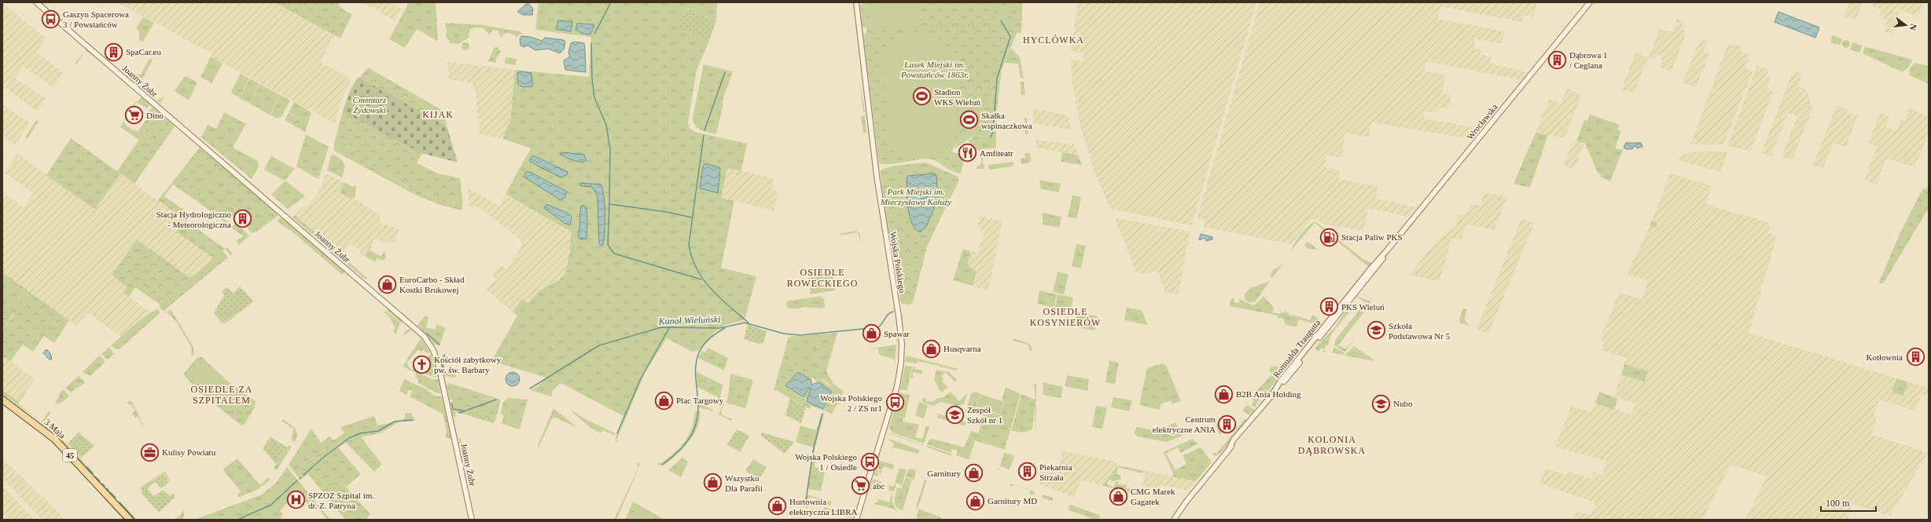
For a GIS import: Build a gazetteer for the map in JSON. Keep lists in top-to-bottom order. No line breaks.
{"streets":{"main road":["3 Maja","45"],"street":["Joanny Żubr","Wrocławska","Wojska Polskiego","Romualda Traugutta"]},"crossings":[["Wrocławska","Romualda Traugutta"]],"districts":["HYCLÓWKA","KIJAK","OSIEDLE ROWECKIEGO","OSIEDLE KOSYNIERÓW","OSIEDLE ZA SZPITALEM","KOLONIA DĄBROWSKA"],"water":["Kanał Wieluński"],"parks":["Lasek Miejski im. Powstańców 1863r.","Cmentarz Żydowski","Park Miejski im. Mieczysława Kałuży"],"places":{"bus stop":["Gaszyn Spacerowa 3 / Powstańców","Wojska Polskiego 2 / ZS nr1","Wojska Polskiego 1 / Osiedle"],"building":["SpaCar.eu","Dąbrowa 1 / Ceglana","Stacja Hydrologiczno - Meteorologiczna","PKS Wieluń","Kotłownia","Centrum elektryczne ANIA","Piekarnia Strzała"],"sports":["Stadion WKS Wieluń","Skałka wspinaczkowa"],"supermarket":["Dino","abc"],"restaurant":["Amfiteatr"],"fuel station":["Stacja Paliw PKS"],"shop":["EuroCarbo - Skład Kostki Brukowej","Spawar","Husqvarna","B2B Ania Holding","Plac Targowy","Garnitury","Wszystko Dla Parafii","CMG Marek Gagatek","Garnitury MD","Hurtownia elektryczna LIBRA"],"school or university":["Szkoła Podstawowa Nr 5","Nubo","Zespół Szkół nr 1"],"church":["Kościół zabytkowy pw. św. Barbary"],"office":["Kulisy Powiatu"],"hospital":["SPZOZ Szpital im. dr. Z. Patryna"]},"scale_bar":"100 m","north":"right"}
